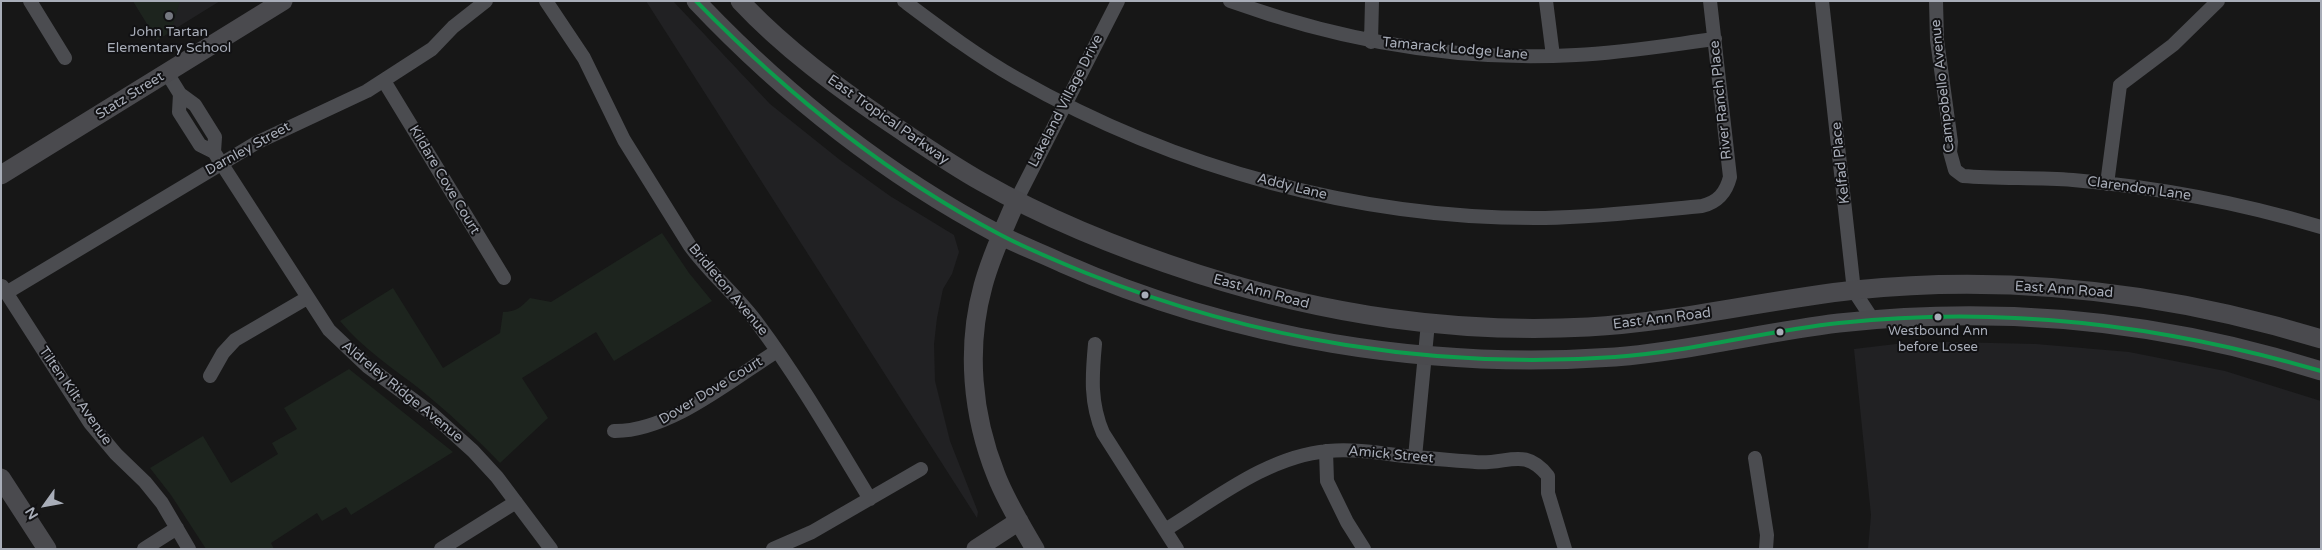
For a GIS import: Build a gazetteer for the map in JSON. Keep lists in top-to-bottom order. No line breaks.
{"streets":{"main road":["Statz Street","East Tropical Parkway","East Ann Road"],"street":["Tamarack Lodge Lane","Campobello Avenue","River Ranch Place","Lakeland Village Drive","Darnley Street","Kelfad Place","Kildare Cove Court","Addy Lane","Clarendon Lane","Bridleton Avenue","Dover Dove Court","Aldreley Ridge Avenue","Tilten Kilt Avenue","Amick Street"]},"crossings":[["Tamarack Lodge Lane","River Ranch Place"],["Campobello Avenue","Clarendon Lane"],["Statz Street","Aldreley Ridge Avenue"],["River Ranch Place","Addy Lane"],["Lakeland Village Drive","East Tropical Parkway"],["Lakeland Village Drive","Addy Lane"],["Lakeland Village Drive","East Ann Road"],["East Tropical Parkway","East Ann Road"],["Darnley Street","Kildare Cove Court"],["Darnley Street","Aldreley Ridge Avenue"],["Darnley Street","Tilten Kilt Avenue"],["Kelfad Place","East Ann Road"],["Bridleton Avenue","Dover Dove Court"]],"places":["John Tartan Elementary School","Westbound Ann before Losee"],"north":"bottom left"}
